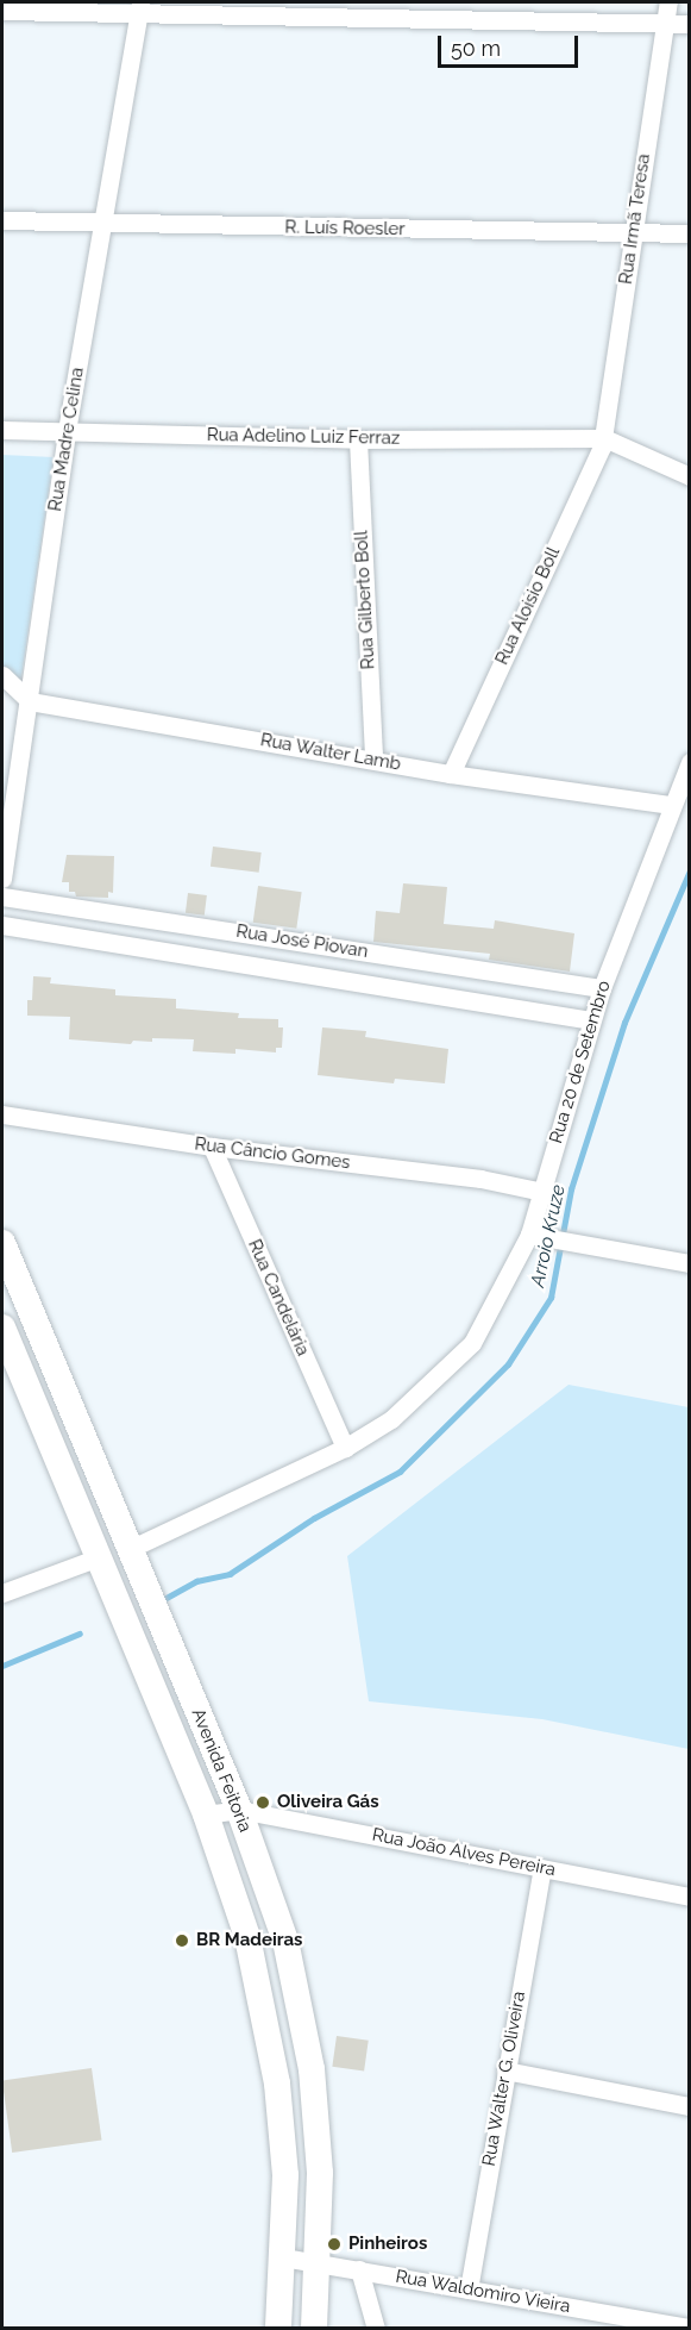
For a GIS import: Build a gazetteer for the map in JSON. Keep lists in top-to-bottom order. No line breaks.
{"streets":{"main road":["Avenida Feitoria"],"street":["Rua Irmã Teresa","R. Luís Roesler","Rua Adelino Luiz Ferraz","Rua Madre Celina","Rua Gilberto Boll","Rua Aloísio Boll","Rua Walter Lamb","Rua José Piovan","Rua 20 de Setembro","Rua Câncio Gomes","Rua Candelária","Rua João Alves Pereira","Rua Walter G. Oliveira","Rua Waldomiro Vieira"]},"crossings":[["Rua Irmã Teresa","R. Luís Roesler"],["Rua Irmã Teresa","Rua Adelino Luiz Ferraz"],["Rua Irmã Teresa","Rua Aloísio Boll"],["R. Luís Roesler","Rua Madre Celina"],["Rua Adelino Luiz Ferraz","Rua Madre Celina"],["Rua Adelino Luiz Ferraz","Rua Gilberto Boll"],["Rua Adelino Luiz Ferraz","Rua Aloísio Boll"],["Rua Madre Celina","Rua Walter Lamb"],["Rua Gilberto Boll","Rua Walter Lamb"],["Rua Aloísio Boll","Rua Walter Lamb"],["Rua Walter Lamb","Rua 20 de Setembro"],["Rua José Piovan","Rua 20 de Setembro"],["Rua 20 de Setembro","Rua Câncio Gomes"],["Rua 20 de Setembro","Rua Candelária"],["Rua 20 de Setembro","Avenida Feitoria"],["Rua Câncio Gomes","Rua Candelária"],["Avenida Feitoria","Rua João Alves Pereira"],["Avenida Feitoria","Rua Waldomiro Vieira"],["Rua João Alves Pereira","Rua Walter G. Oliveira"],["Rua Walter G. Oliveira","Rua Waldomiro Vieira"]],"water":["Arroio Kruze"],"places":["Oliveira Gás","BR Madeiras","Pinheiros"],"scale_bar":"50 m"}
